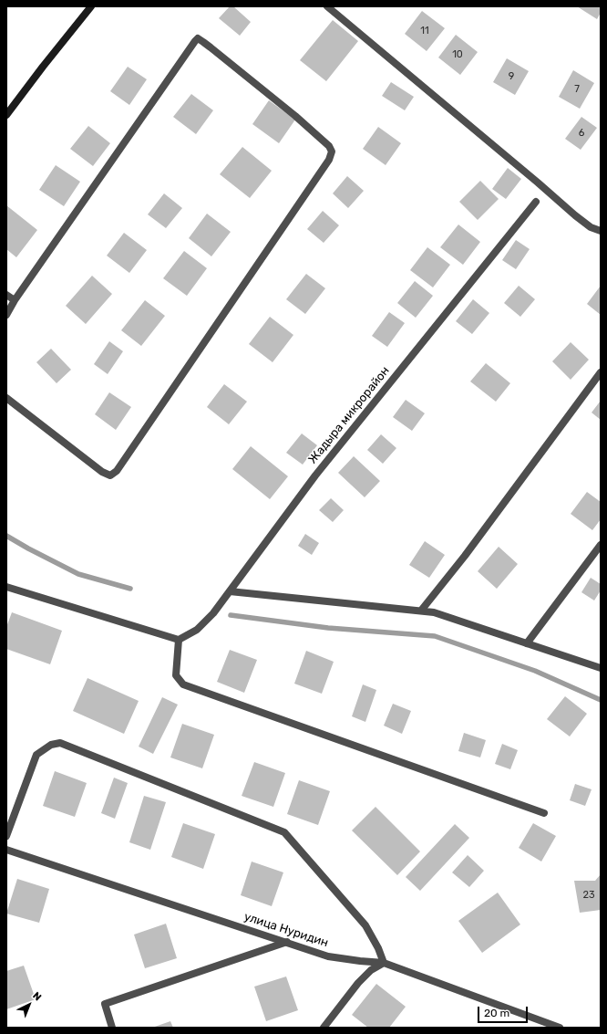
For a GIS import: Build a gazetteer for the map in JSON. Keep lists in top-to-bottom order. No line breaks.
{"streets":{"street":["Жадыра микрорайон","улица Нуридин"]},"house_numbers":["11","10","9","7","6","23"],"scale_bar":"20 m","north":"top right"}
